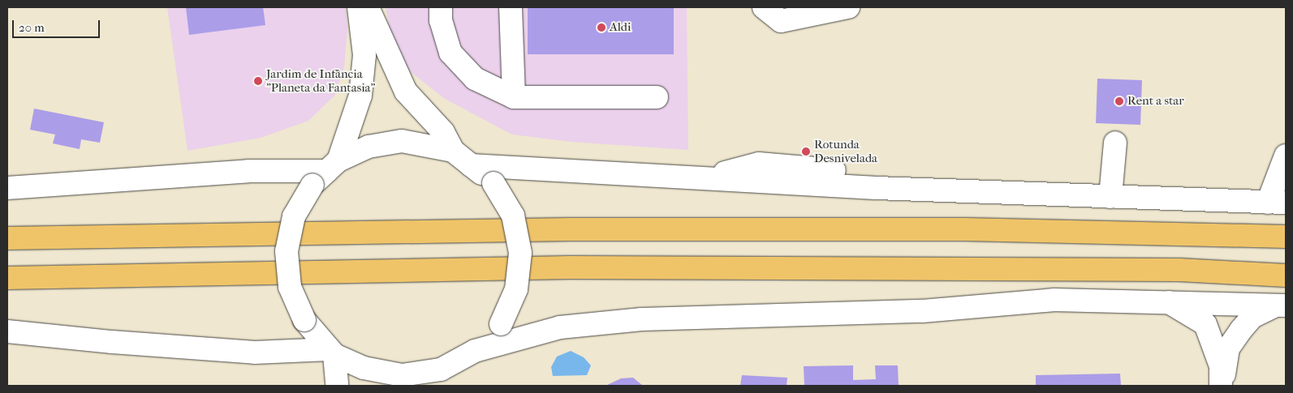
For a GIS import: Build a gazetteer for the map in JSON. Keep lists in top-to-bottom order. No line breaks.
{"places":["Aldi","Jardim de Infância \"Planeta da Fantasia\"","Rent a star","Rotunda Desnivelada"],"scale_bar":"20 m"}
